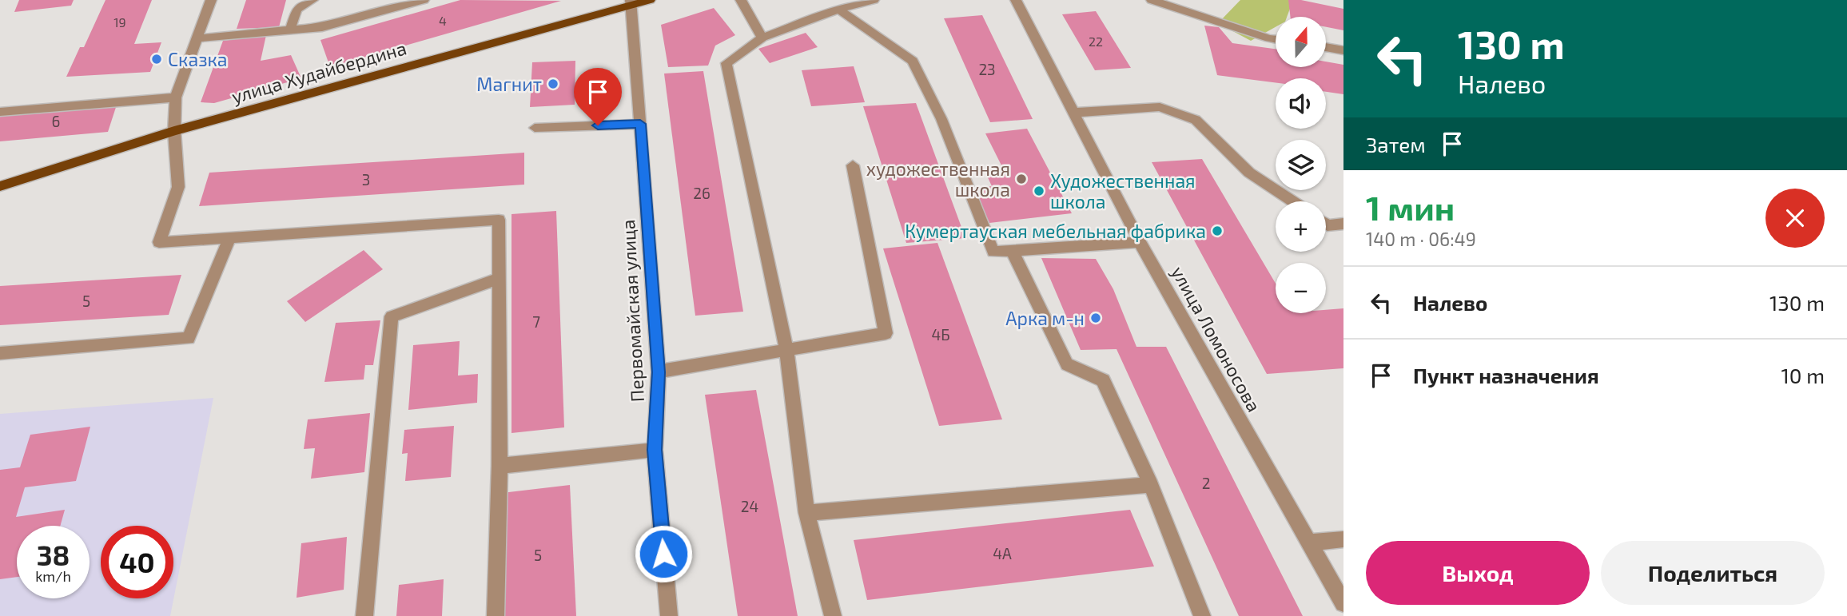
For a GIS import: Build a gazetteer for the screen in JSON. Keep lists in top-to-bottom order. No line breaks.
{"streets":{"main road":["улица Худайбердина"],"street":["Первомайская улица","улица Ломоносова"]},"crossings":[["улица Худайбердина","Первомайская улица"]],"places":["Сказка","Магнит","художественная школа","Художественная школа","Кумертауская мебельная фабрика","Арка м-н"],"house_numbers":["4","19","22","23","6","3","26","5","7","4Б","2","24","4А","5"],"north":"top","page":{"turn":["130 m","Налево"],"map_buttons":["+","−"],"then":"Затем","heading":["1 мин","140 m · 06:49"],"list":[{"name":"Налево","value":"130 m"},{"name":"Пункт назначения","value":"10 m"}],"speed":"38 km/h","limit":"40","buttons":["Выход","Поделиться"]}}
